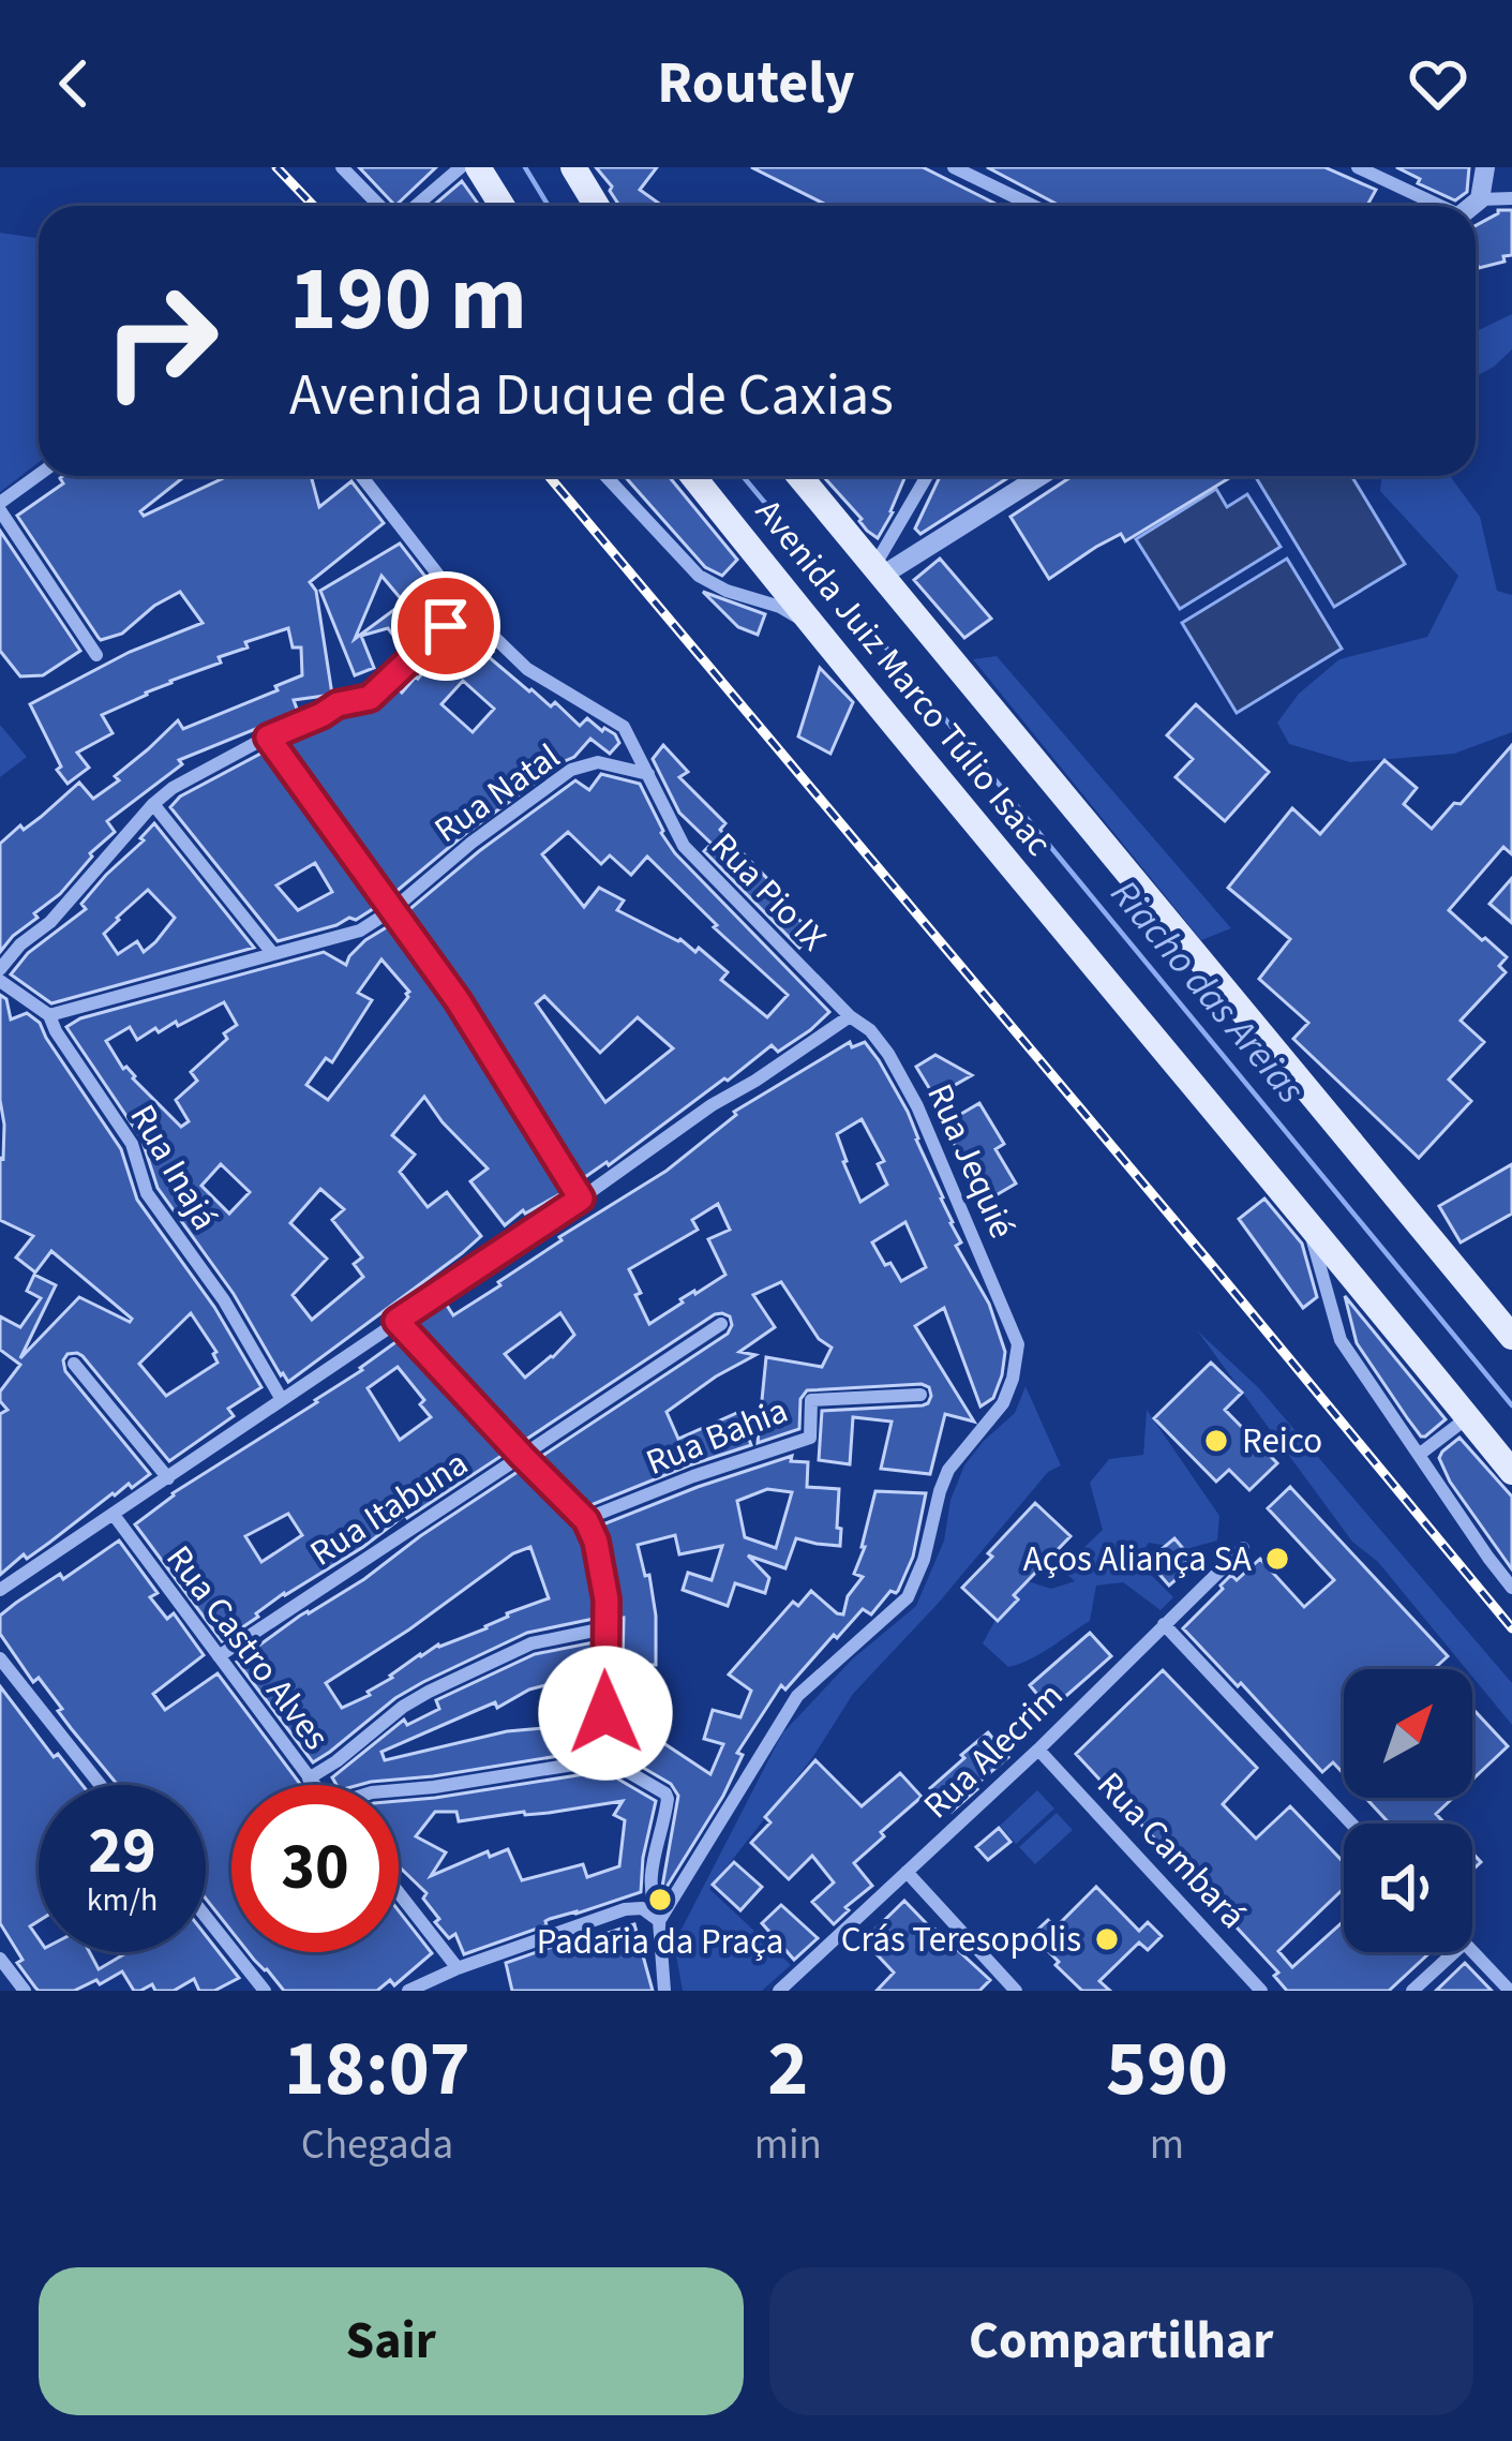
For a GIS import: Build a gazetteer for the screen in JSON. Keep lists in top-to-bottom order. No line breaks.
{"streets":{"main road":["Avenida Juiz Marco Túlio Isaac"],"street":["Rua Natal","Rua Pio IX","Rua Jequié","Rua Inajá","Rua Bahia","Rua Itabuna","Rua Castro Alves","Rua Alecrim","Rua Cambará"]},"crossings":[["Rua Natal","Rua Pio IX"],["Rua Natal","Rua Inajá"],["Rua Pio IX","Rua Jequié"],["Rua Itabuna","Rua Castro Alves"],["Rua Alecrim","Rua Cambará"]],"water":["Riacho das Areias"],"places":["Reico","Aços Aliança SA","Padaria da Praça","Crás Teresopolis"],"north":"top right","page":{"header":"Routely","turn":["190 m","Avenida Duque de Caxias"],"speed":"29 km/h","limit":"30","eta":["18:07","Chegada","2","min","590","m"],"buttons":["Sair","Compartilhar"]}}
